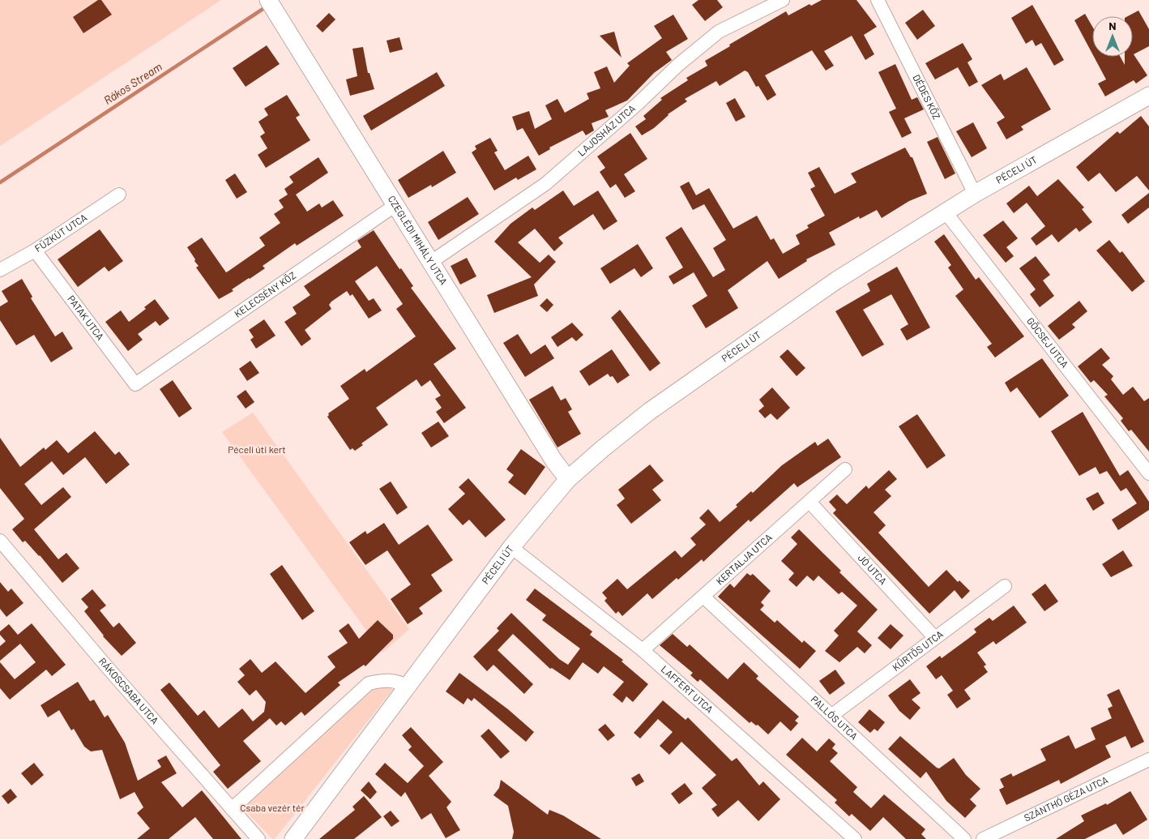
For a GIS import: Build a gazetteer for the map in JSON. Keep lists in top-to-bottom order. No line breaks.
{"streets":{"main road":["PÉCELI ÚT","CZEGLÉDI MIHÁLY UTCA"],"street":["DÉDES KÖZ","LAJOSHÁZ UTCA","FŰZKÚT UTCA","KELECSÉNY KÖZ","PATAK UTCA","GÖCSEJ UTCA","KERTALJA UTCA","JÓ UTCA","KÜRTÖS UTCA","LAFFERT UTCA","RÁKOSCSABA UTCA","PALLÓS UTCA","SZÁNTHÓ GÉZA UTCA"]},"crossings":[["DÉDES KÖZ","PÉCELI ÚT"],["LAJOSHÁZ UTCA","CZEGLÉDI MIHÁLY UTCA"],["PÉCELI ÚT","CZEGLÉDI MIHÁLY UTCA"],["PÉCELI ÚT","GÖCSEJ UTCA"],["PÉCELI ÚT","LAFFERT UTCA"],["FŰZKÚT UTCA","PATAK UTCA"],["CZEGLÉDI MIHÁLY UTCA","KELECSÉNY KÖZ"],["KELECSÉNY KÖZ","PATAK UTCA"],["KERTALJA UTCA","JÓ UTCA"],["KERTALJA UTCA","LAFFERT UTCA"],["KERTALJA UTCA","PALLÓS UTCA"],["JÓ UTCA","KÜRTÖS UTCA"],["KÜRTÖS UTCA","PALLÓS UTCA"]],"water":["Rákos Stream"],"parks":["Péceli úti kert","Csaba vezér tér"],"north":"top"}
